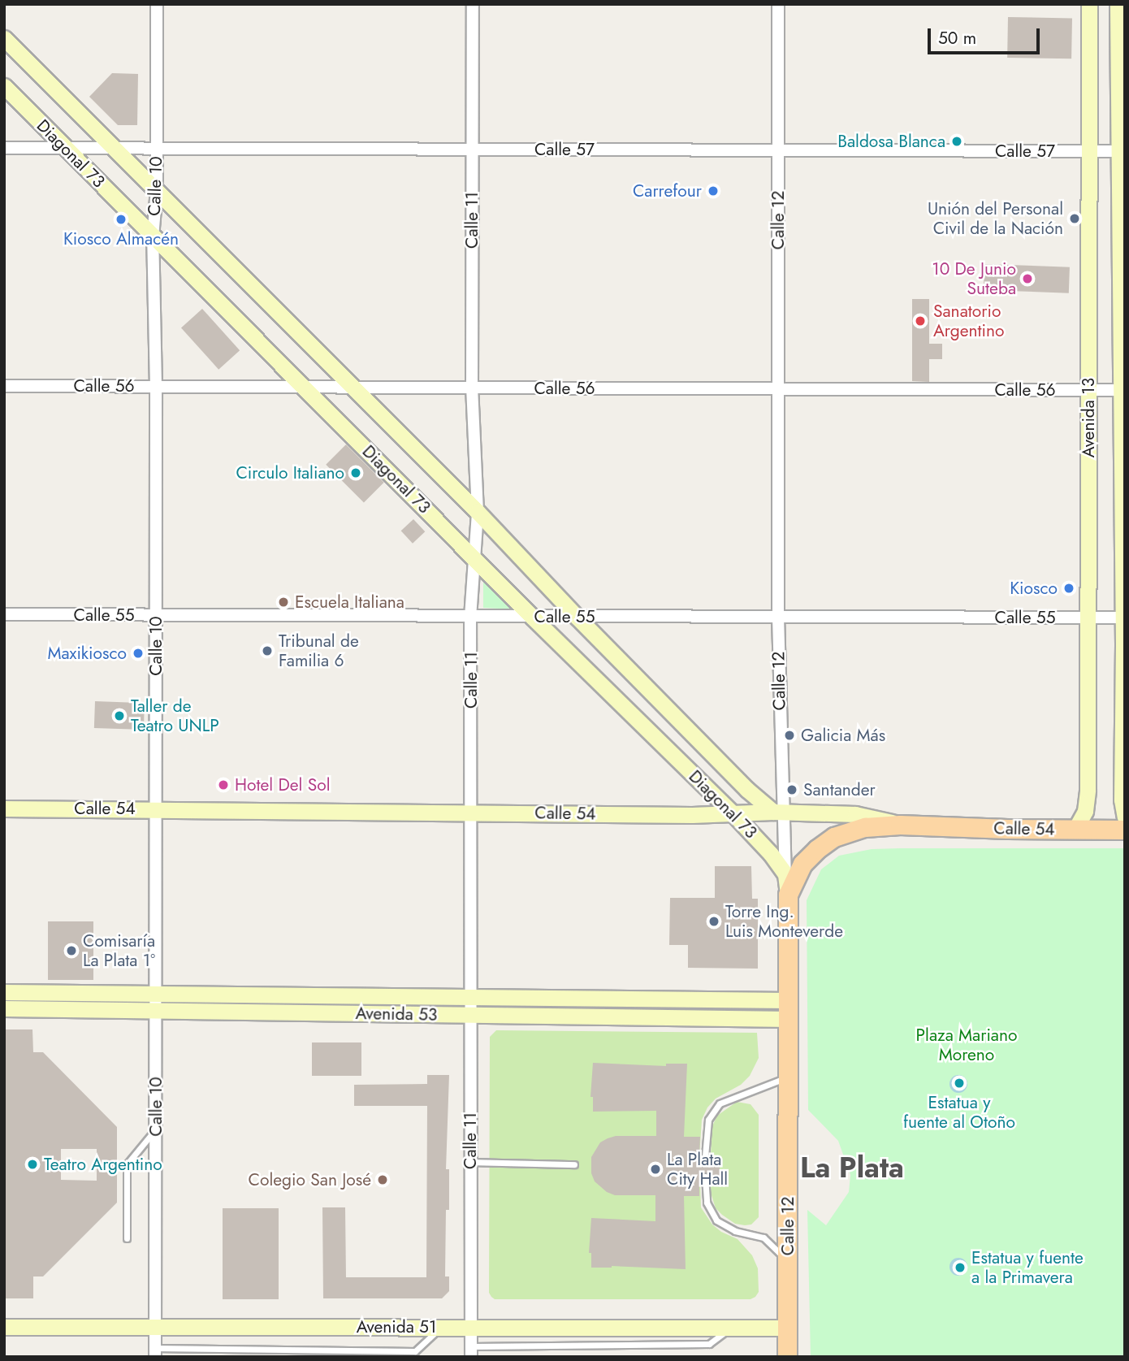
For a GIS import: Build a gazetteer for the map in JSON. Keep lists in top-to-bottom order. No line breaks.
{"streets":{"main road":["Diagonal 73","Calle 12","Avenida 13","Calle 54","Avenida 53","Avenida 51"],"street":["Calle 57","Calle 10","Calle 11","Calle 56","Calle 55"]},"crossings":[["Calle 57","Diagonal 73"],["Calle 57","Calle 10"],["Calle 57","Calle 11"],["Calle 57","Calle 12"],["Calle 57","Avenida 13"],["Diagonal 73","Calle 10"],["Diagonal 73","Calle 11"],["Diagonal 73","Calle 12"],["Diagonal 73","Calle 56"],["Diagonal 73","Calle 55"],["Diagonal 73","Calle 54"],["Calle 10","Calle 56"],["Calle 10","Calle 55"],["Calle 10","Calle 54"],["Calle 10","Avenida 53"],["Calle 10","Avenida 51"],["Calle 11","Calle 56"],["Calle 11","Calle 55"],["Calle 11","Calle 54"],["Calle 11","Avenida 53"],["Calle 11","Avenida 51"],["Calle 12","Calle 56"],["Calle 12","Calle 55"],["Calle 12","Calle 54"],["Calle 12","Avenida 53"],["Calle 12","Avenida 51"],["Calle 56","Avenida 13"],["Avenida 13","Calle 55"],["Avenida 13","Calle 54"]],"districts":["La Plata"],"parks":["Plaza Mariano Moreno"],"places":["Baldosa Blanca","Carrefour","Unión del Personal Civil de la Nación","Kiosco Almacén","10 De Junio Suteba","Sanatorio Argentino","Circulo Italiano","Kiosco","Escuela Italiana","Tribunal de Familia 6","Maxikiosco","Taller de Teatro UNLP","Galicia Más","Hotel Del Sol","Santander","Torre Ing. Luis Monteverde","Comisaría La Plata 1°","Estatua y fuente al Otoño","Teatro Argentino","La Plata City Hall","Colegio San José","Estatua y fuente a la Primavera"],"scale_bar":"50 m"}
